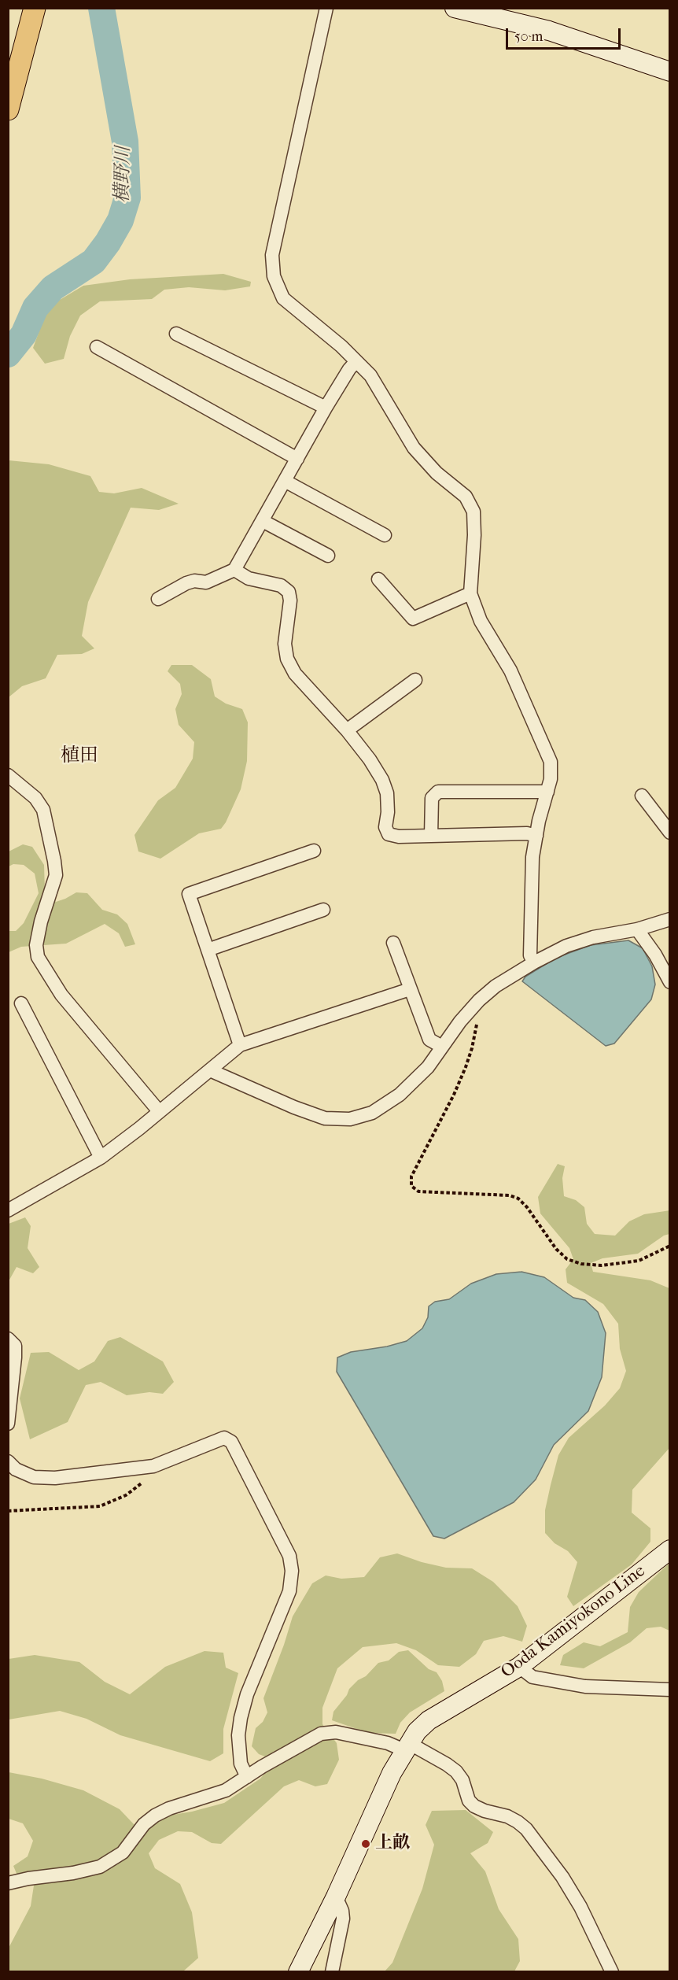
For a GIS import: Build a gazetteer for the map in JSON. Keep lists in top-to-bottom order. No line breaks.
{"streets":{"main road":["Ooda Kamiyokono Line"]},"districts":["植田"],"water":["横野川"],"places":["上畝"],"scale_bar":"50 m"}
